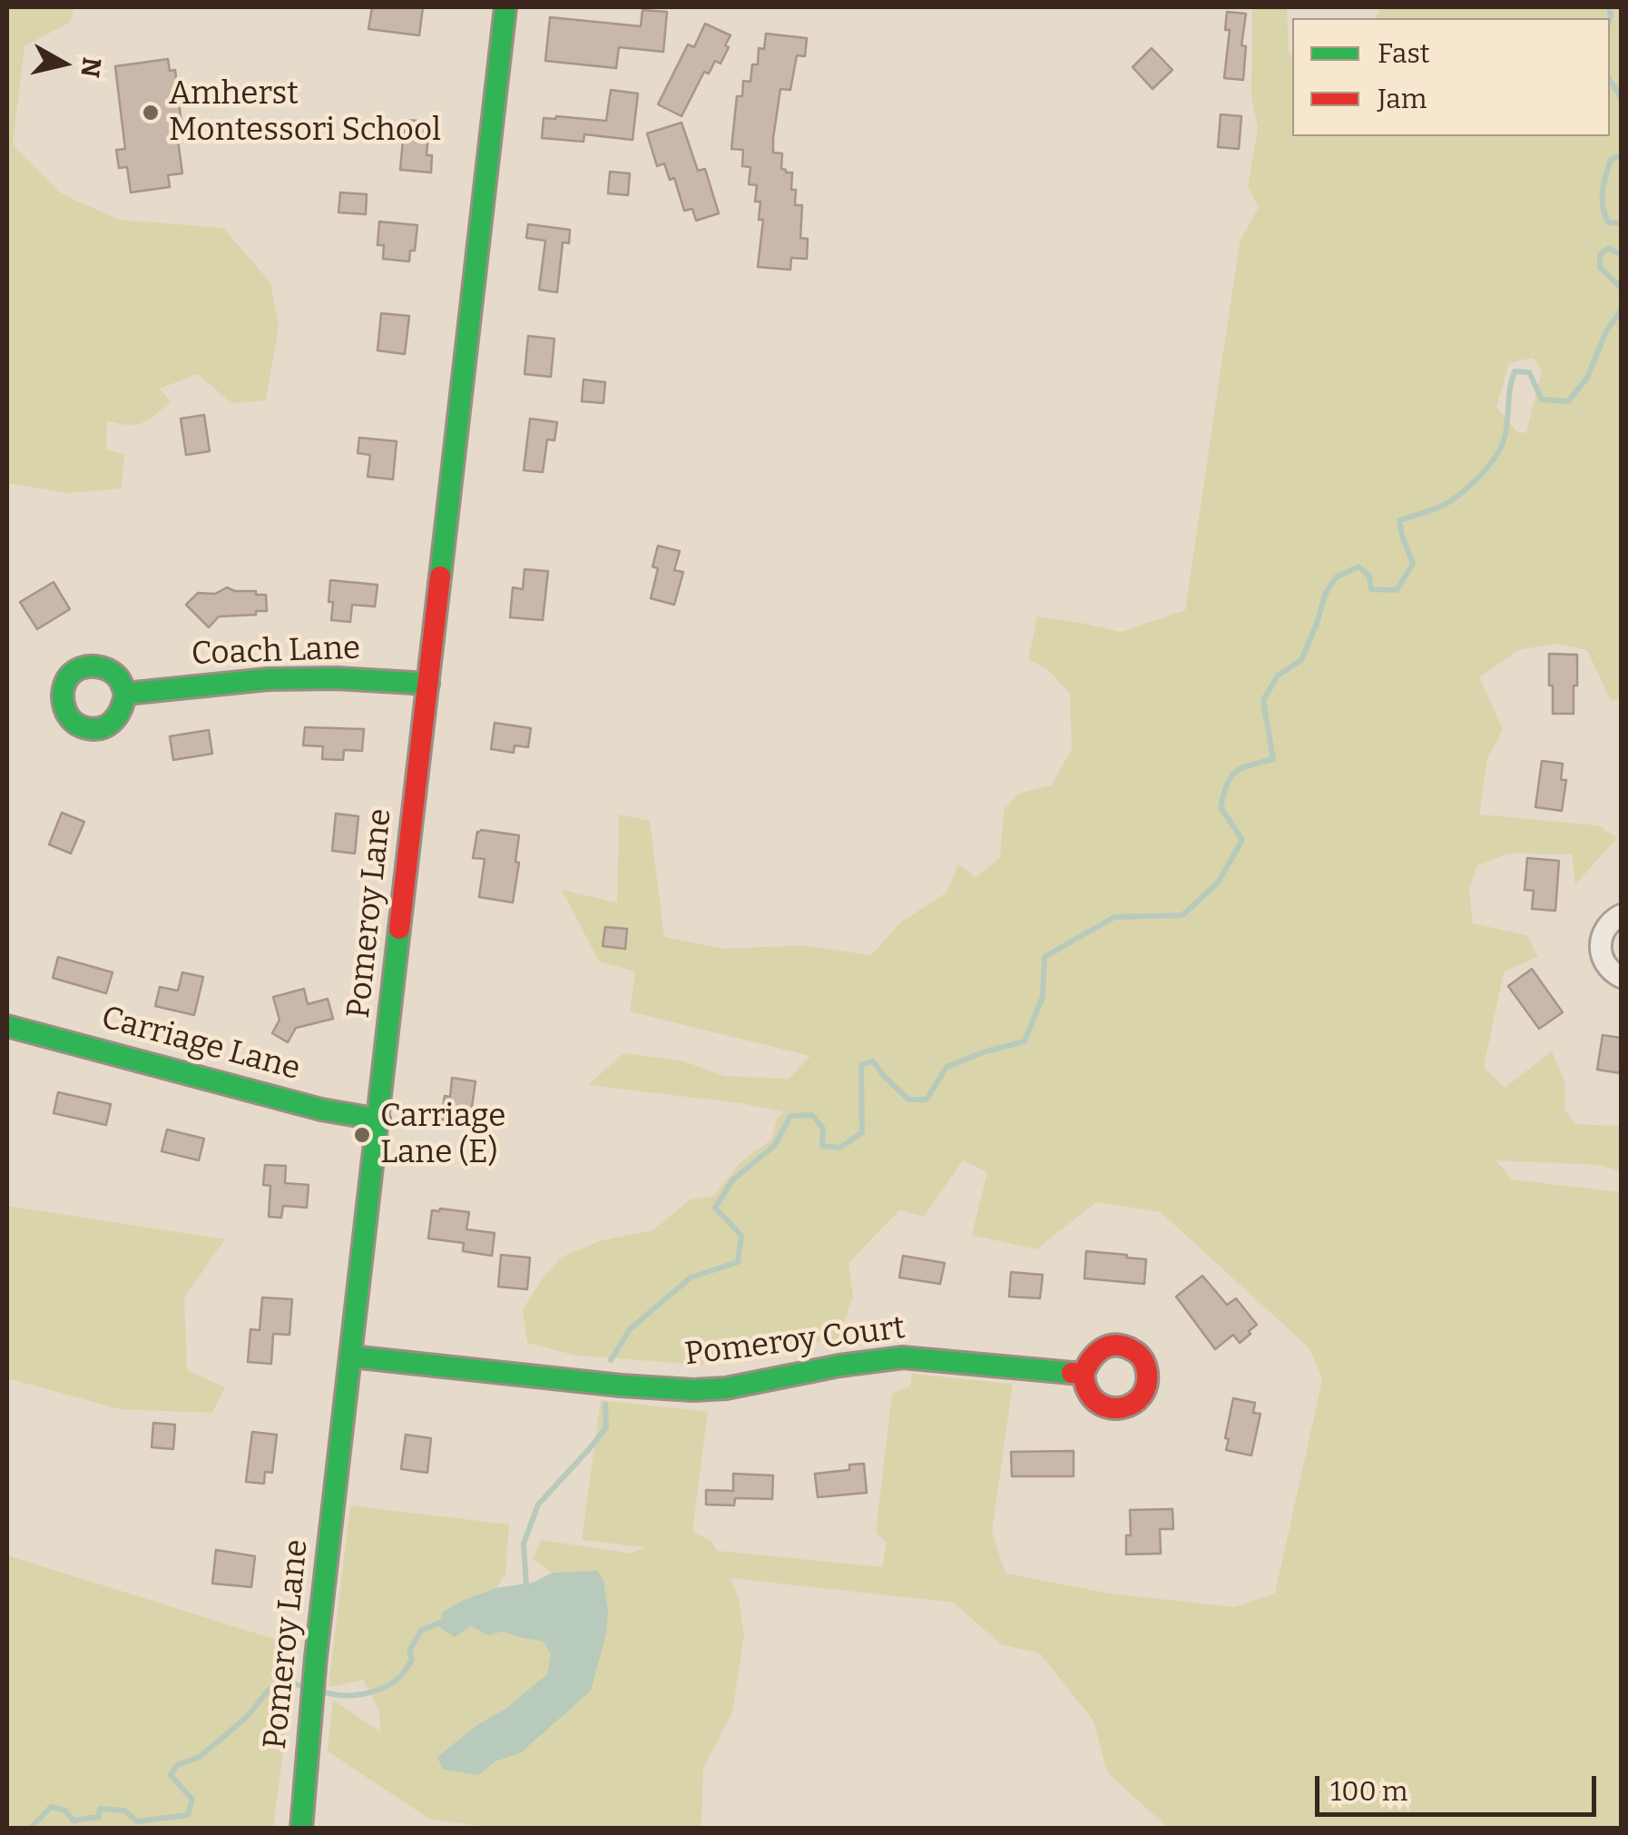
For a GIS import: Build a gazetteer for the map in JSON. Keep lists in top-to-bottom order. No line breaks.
{"streets":{"street":["Coach Lane","Pomeroy Lane","Carriage Lane","Pomeroy Court"]},"crossings":[["Coach Lane","Pomeroy Lane"],["Pomeroy Lane","Carriage Lane"],["Pomeroy Lane","Pomeroy Court"]],"places":["Amherst Montessori School","Carriage Lane (E)"],"legend":["Fast","Jam"],"scale_bar":"100 m","north":"right"}
